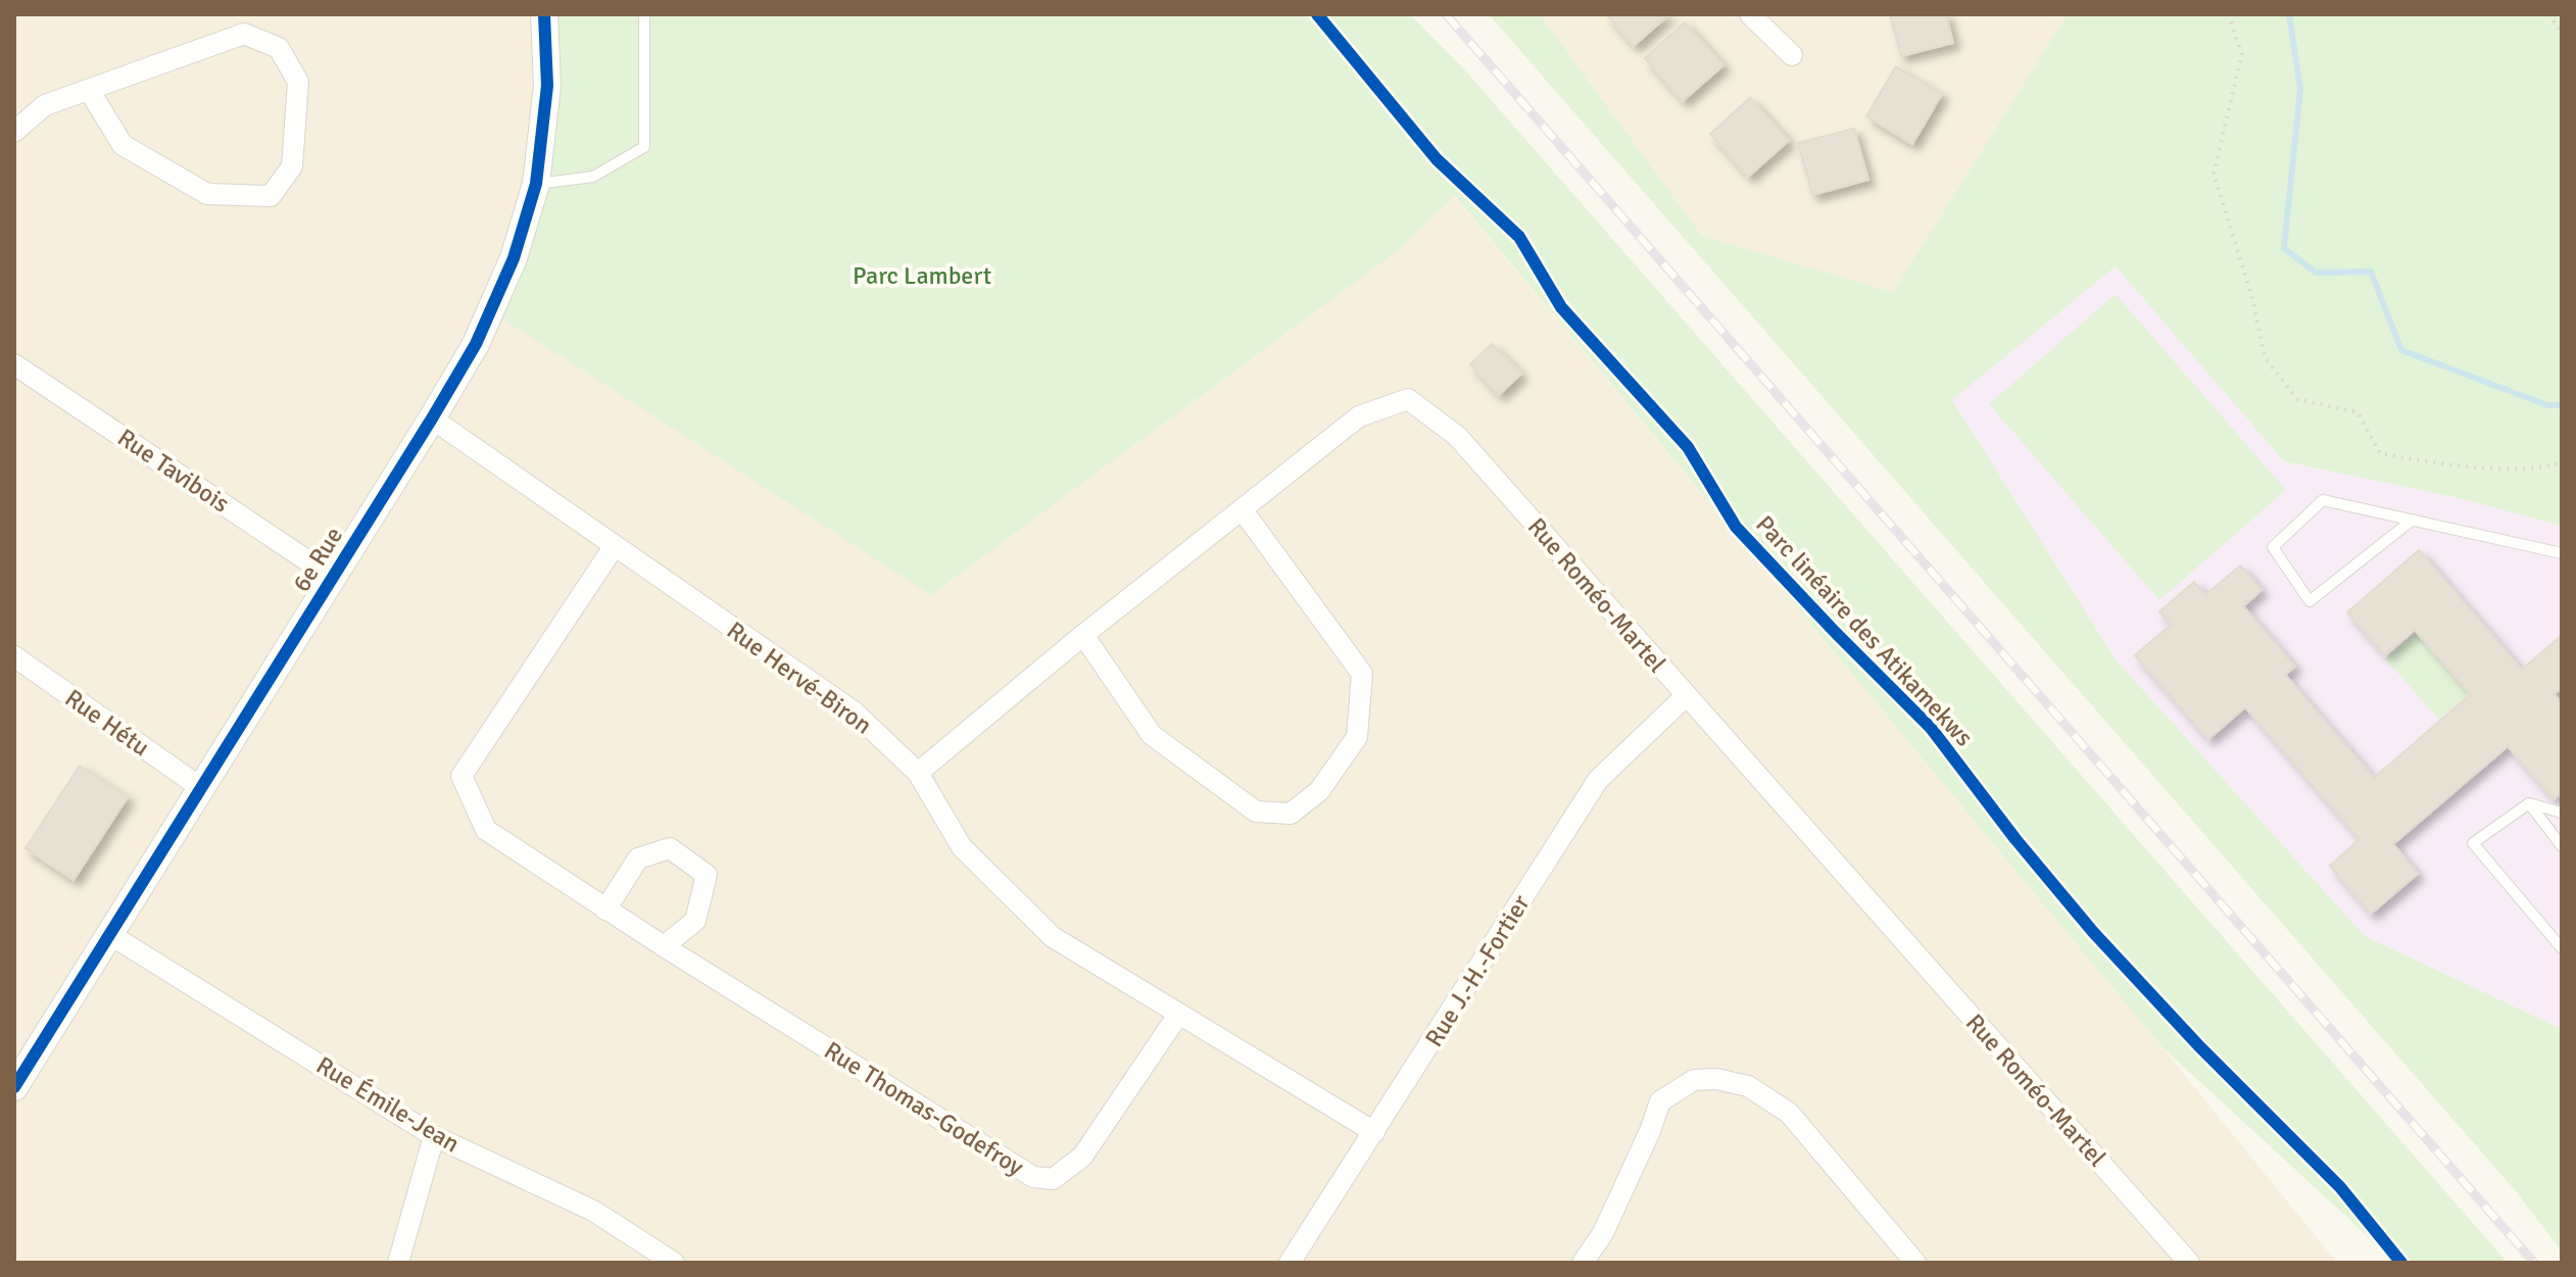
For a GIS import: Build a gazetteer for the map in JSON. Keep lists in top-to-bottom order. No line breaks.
{"streets":{"street":["Rue Tavibois","6e Rue","Rue Roméo-Martel","Rue Hervé-Biron","Rue Hétu","Rue J.-H.-Fortier","Rue Émile-Jean","Rue Thomas-Godefroy"],"cycle path":["Parc linéaire des Atikamekws"]},"crossings":[["Rue Tavibois","6e Rue"],["6e Rue","Rue Hervé-Biron"],["6e Rue","Rue Hétu"],["6e Rue","Rue Émile-Jean"],["Rue Roméo-Martel","Rue Hervé-Biron"],["Rue Roméo-Martel","Rue J.-H.-Fortier"],["Rue Hervé-Biron","Rue J.-H.-Fortier"],["Rue Hervé-Biron","Rue Thomas-Godefroy"]],"parks":["Parc Lambert"]}
